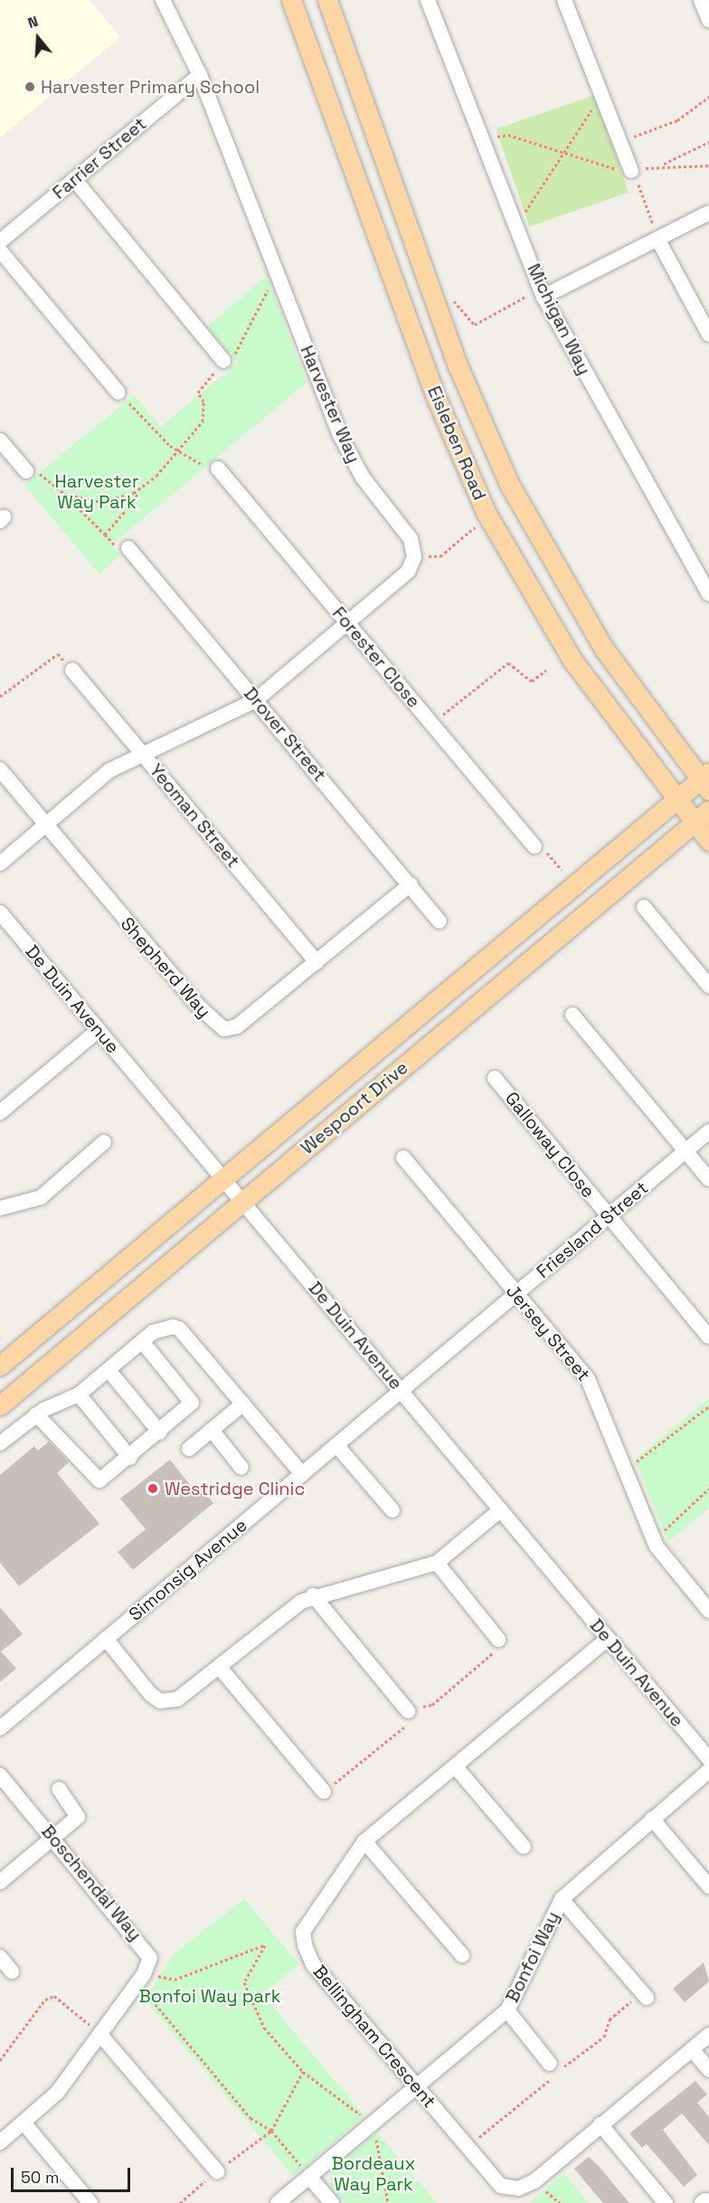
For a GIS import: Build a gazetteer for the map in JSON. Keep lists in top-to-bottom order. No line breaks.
{"streets":{"main road":["Eisleben Road","Wespoort Drive"],"street":["Farrier Street","Michigan Way","Harvester Way","Forester Close","Drover Street","Yeoman Street","Shepherd Way","De Duin Avenue","Galloway Close","Friesland Street","Jersey Street","Simonsig Avenue","Boschendal Way","Bonfoi Way","Bellingham Crescent"]},"crossings":[["Farrier Street","Harvester Way"],["Eisleben Road","Wespoort Drive"],["Drover Street","Shepherd Way"],["Yeoman Street","Shepherd Way"],["De Duin Avenue","Wespoort Drive"],["De Duin Avenue","Friesland Street"],["De Duin Avenue","Simonsig Avenue"],["De Duin Avenue","Bellingham Crescent"],["Galloway Close","Friesland Street"],["Friesland Street","Jersey Street"],["Friesland Street","Simonsig Avenue"],["Bonfoi Way","Bellingham Crescent"]],"parks":["Harvester Way Park","Bonfoi Way park","Bordeaux Way Park"],"places":["Harvester Primary School","Westridge Clinic"],"scale_bar":"50 m","north":"top"}
